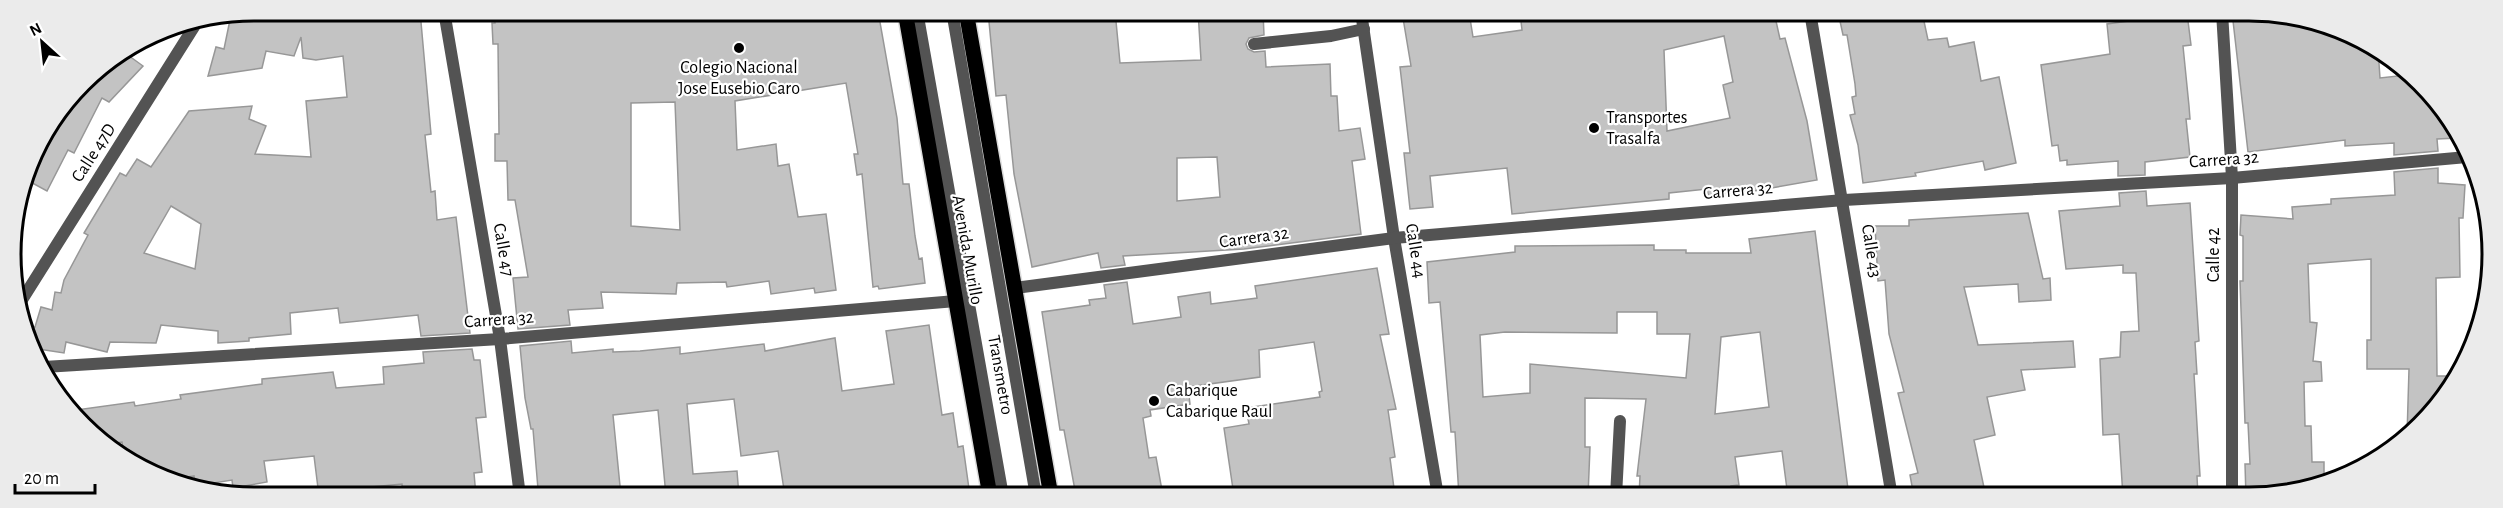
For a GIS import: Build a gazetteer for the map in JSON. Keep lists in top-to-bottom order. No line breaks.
{"streets":{"main road":["Avenida Murillo"],"street":["Calle 47D","Carrera 32","Calle 47","Calle 44","Calle 43","Calle 42","Transmetro"]},"crossings":[["Carrera 32","Calle 47"],["Carrera 32","Avenida Murillo"],["Carrera 32","Calle 44"],["Carrera 32","Calle 43"],["Carrera 32","Calle 42"]],"places":["Colegio Nacional Jose Eusebio Caro","Transportes Trasalfa","Cabarique Cabarique Raul"],"scale_bar":"20 m","north":"top left"}
